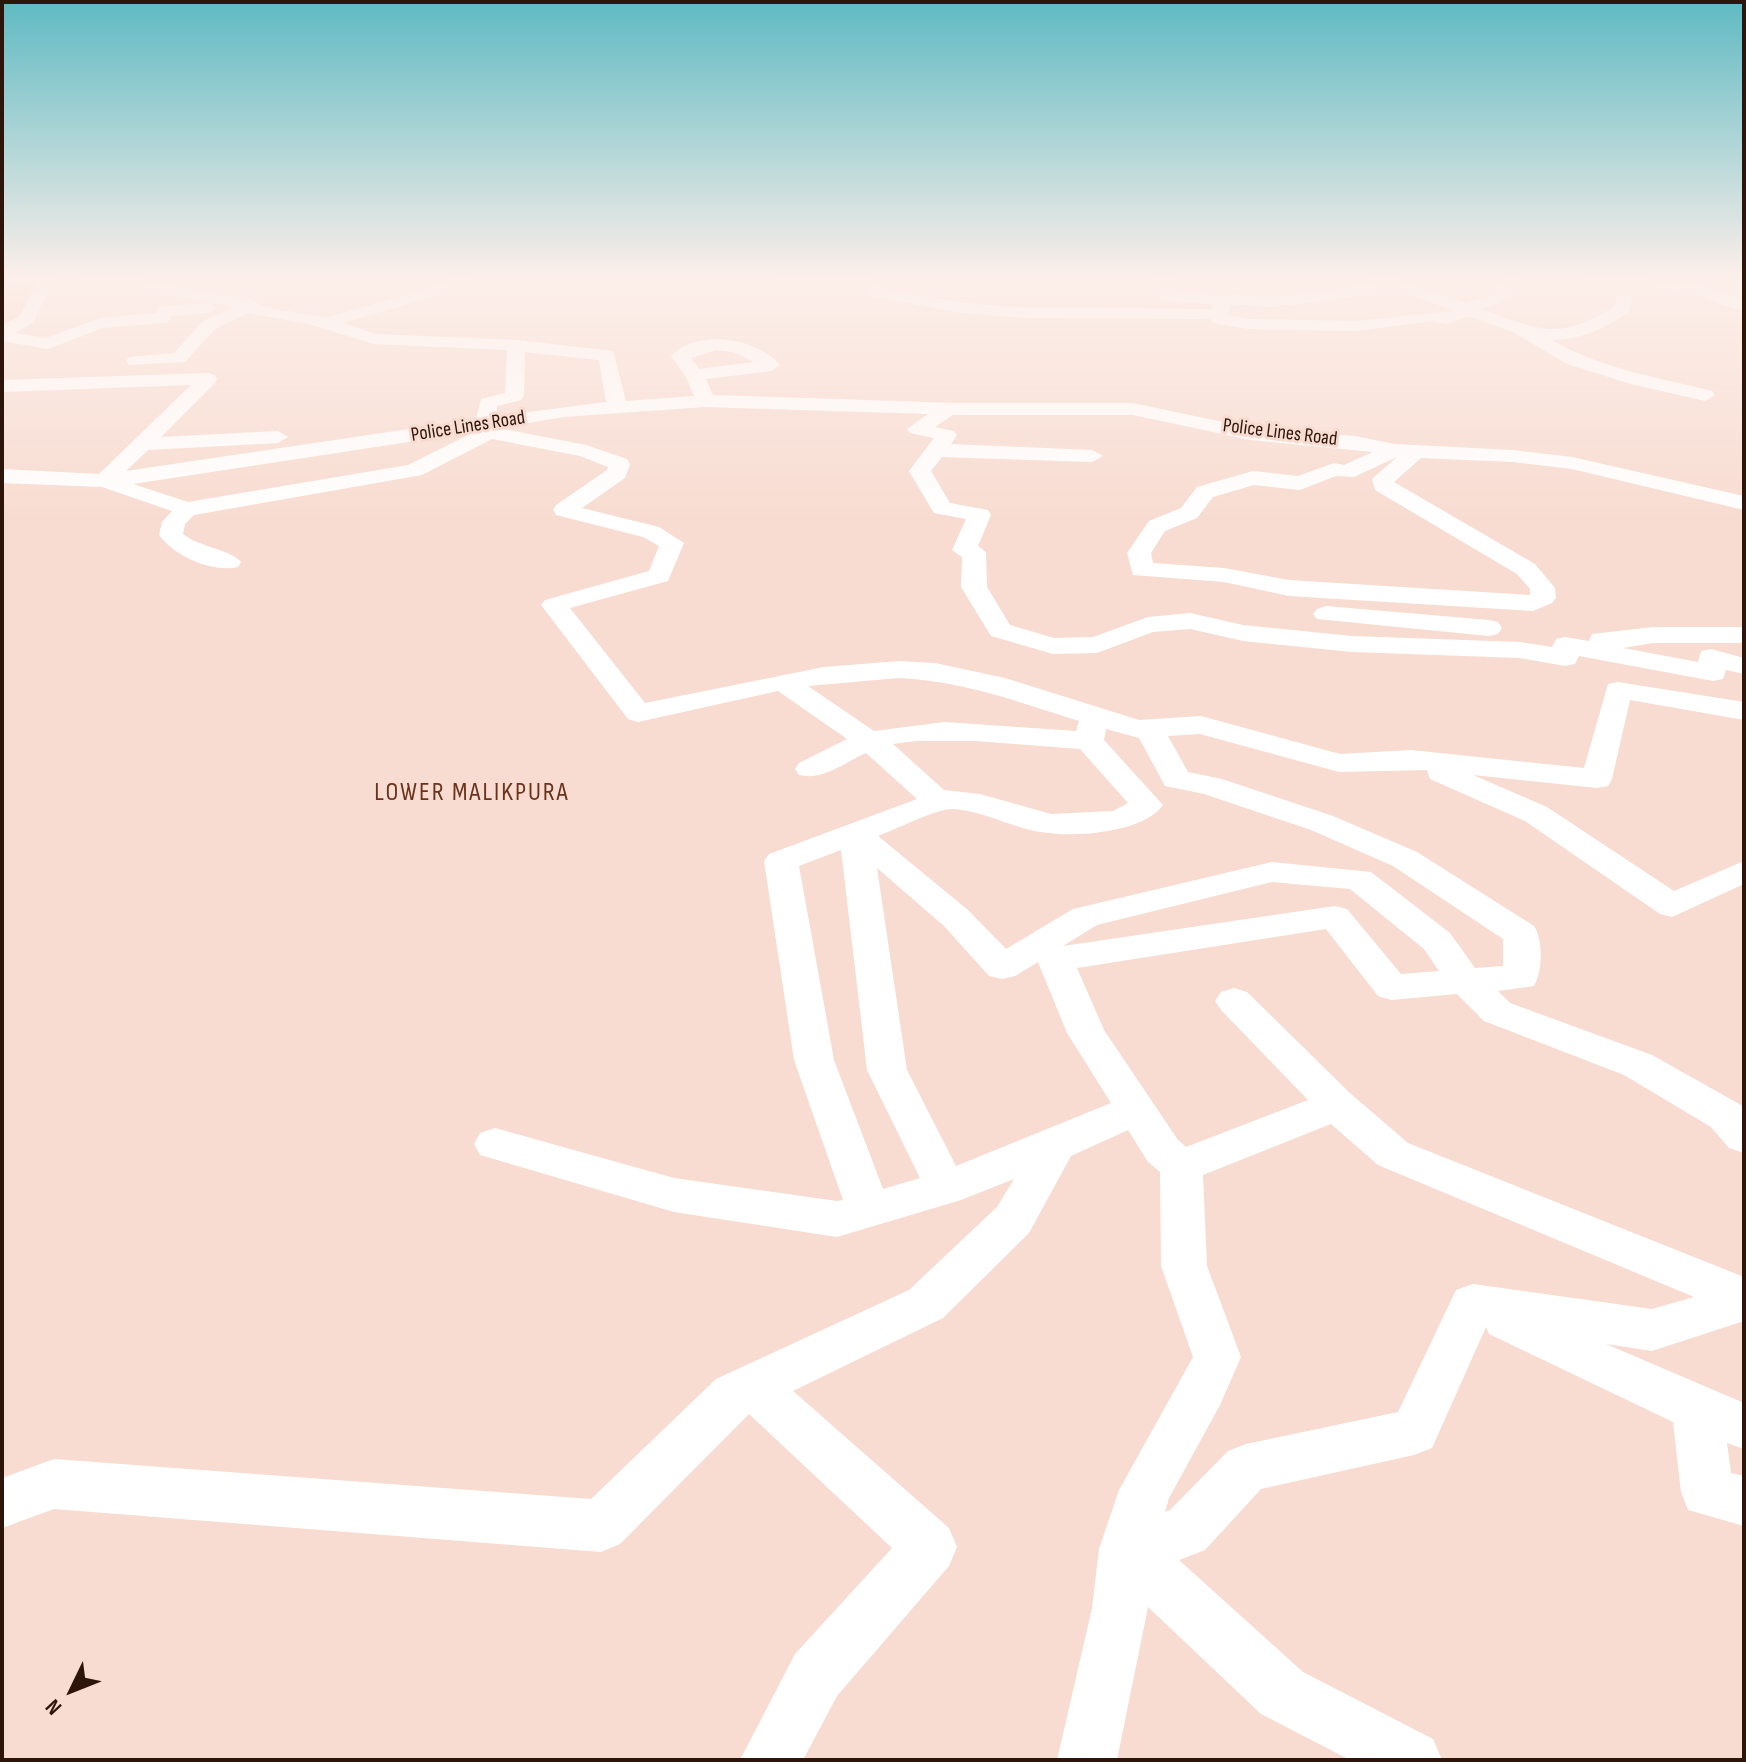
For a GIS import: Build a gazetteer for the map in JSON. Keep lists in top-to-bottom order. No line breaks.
{"streets":{"street":["Police Lines Road"]},"districts":["LOWER MALIKPURA"],"north":"bottom left"}
